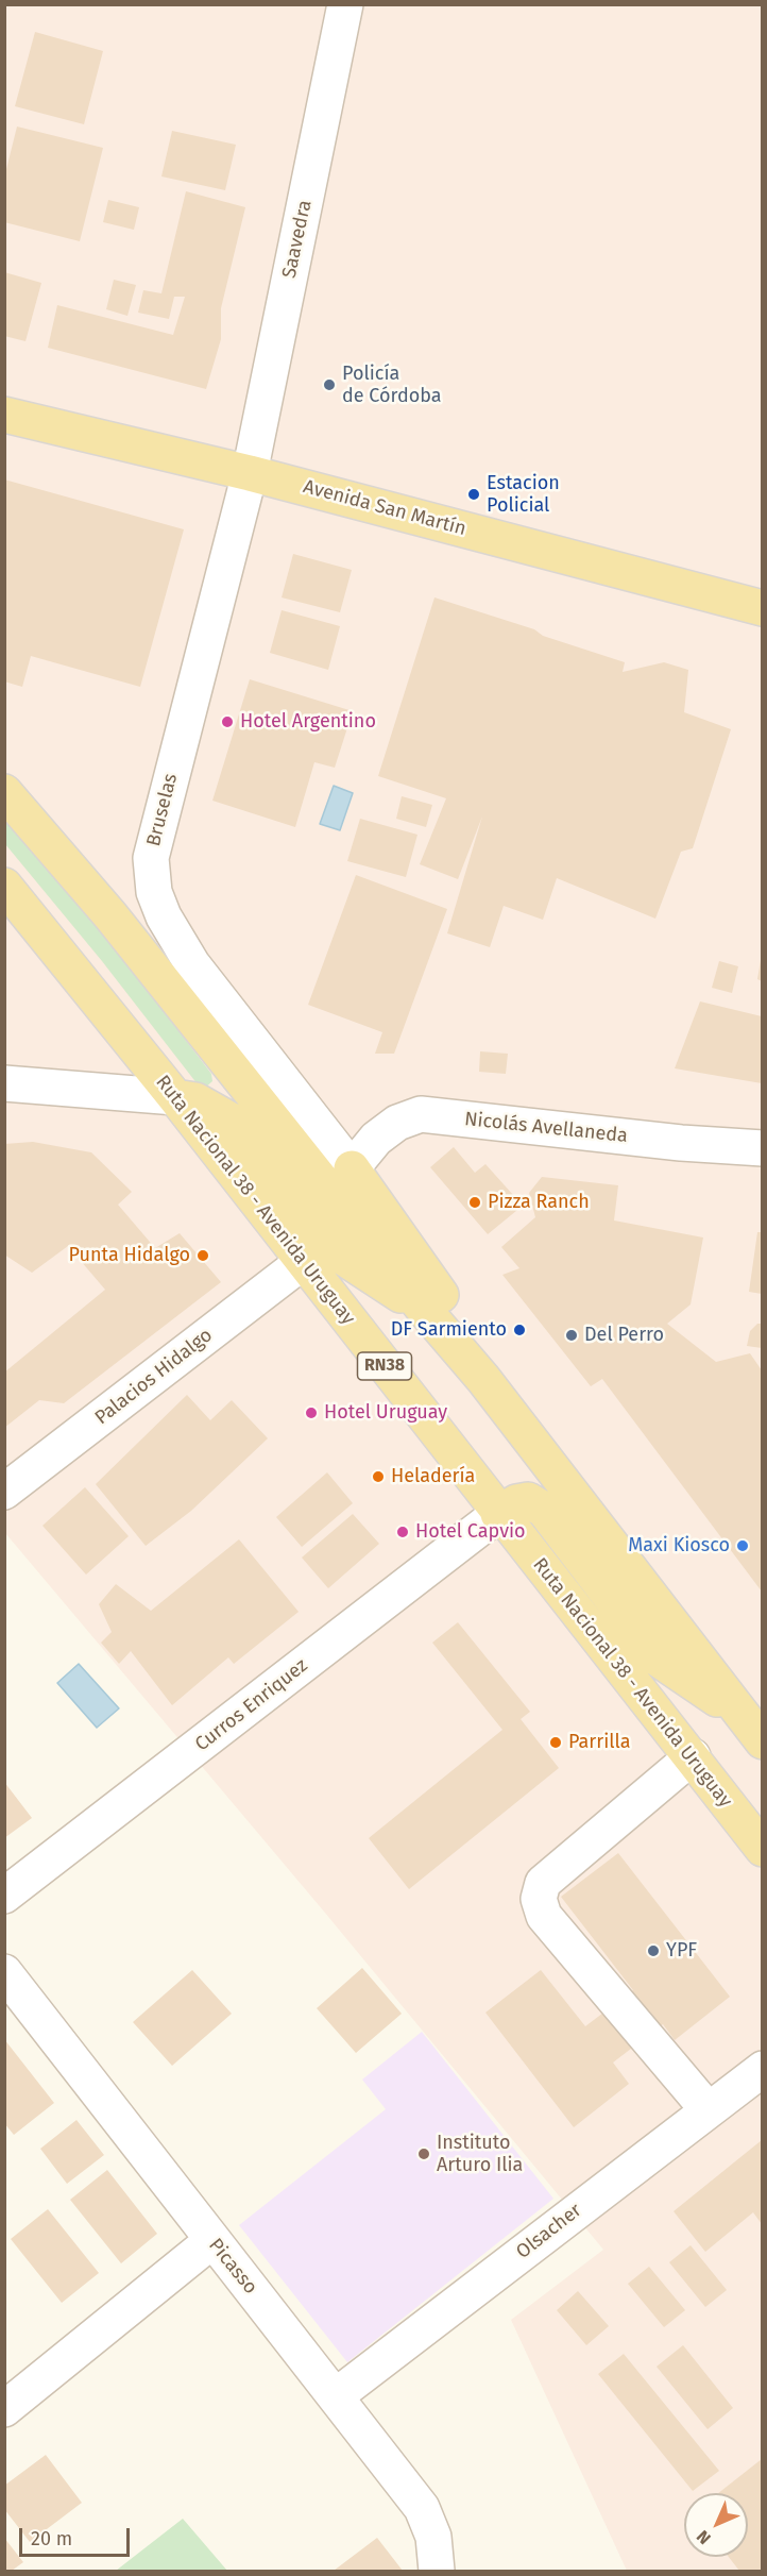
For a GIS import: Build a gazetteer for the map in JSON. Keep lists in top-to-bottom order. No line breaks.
{"streets":{"main road":["Avenida San Martín","Ruta Nacional 38 - Avenida Uruguay","RN38"],"street":["Saavedra","Bruselas","Nicolás Avellaneda","Palacios Hidalgo","Curros Enriquez","Olsacher","Picasso"]},"crossings":[["Saavedra","Avenida San Martín"],["Saavedra","Bruselas"],["Avenida San Martín","Bruselas"],["Bruselas","Nicolás Avellaneda"],["Ruta Nacional 38 - Avenida Uruguay","Palacios Hidalgo"],["Ruta Nacional 38 - Avenida Uruguay","Curros Enriquez"],["Olsacher","Picasso"]],"places":["Policía de Córdoba","Estacion Policial","Hotel Argentino","Pizza Ranch","Punta Hidalgo","DF Sarmiento","Del Perro","Hotel Uruguay","Heladería","Hotel Capvio","Maxi Kiosco","Parrilla","YPF","Instituto Arturo Ilia"],"scale_bar":"20 m","north":"bottom left"}
